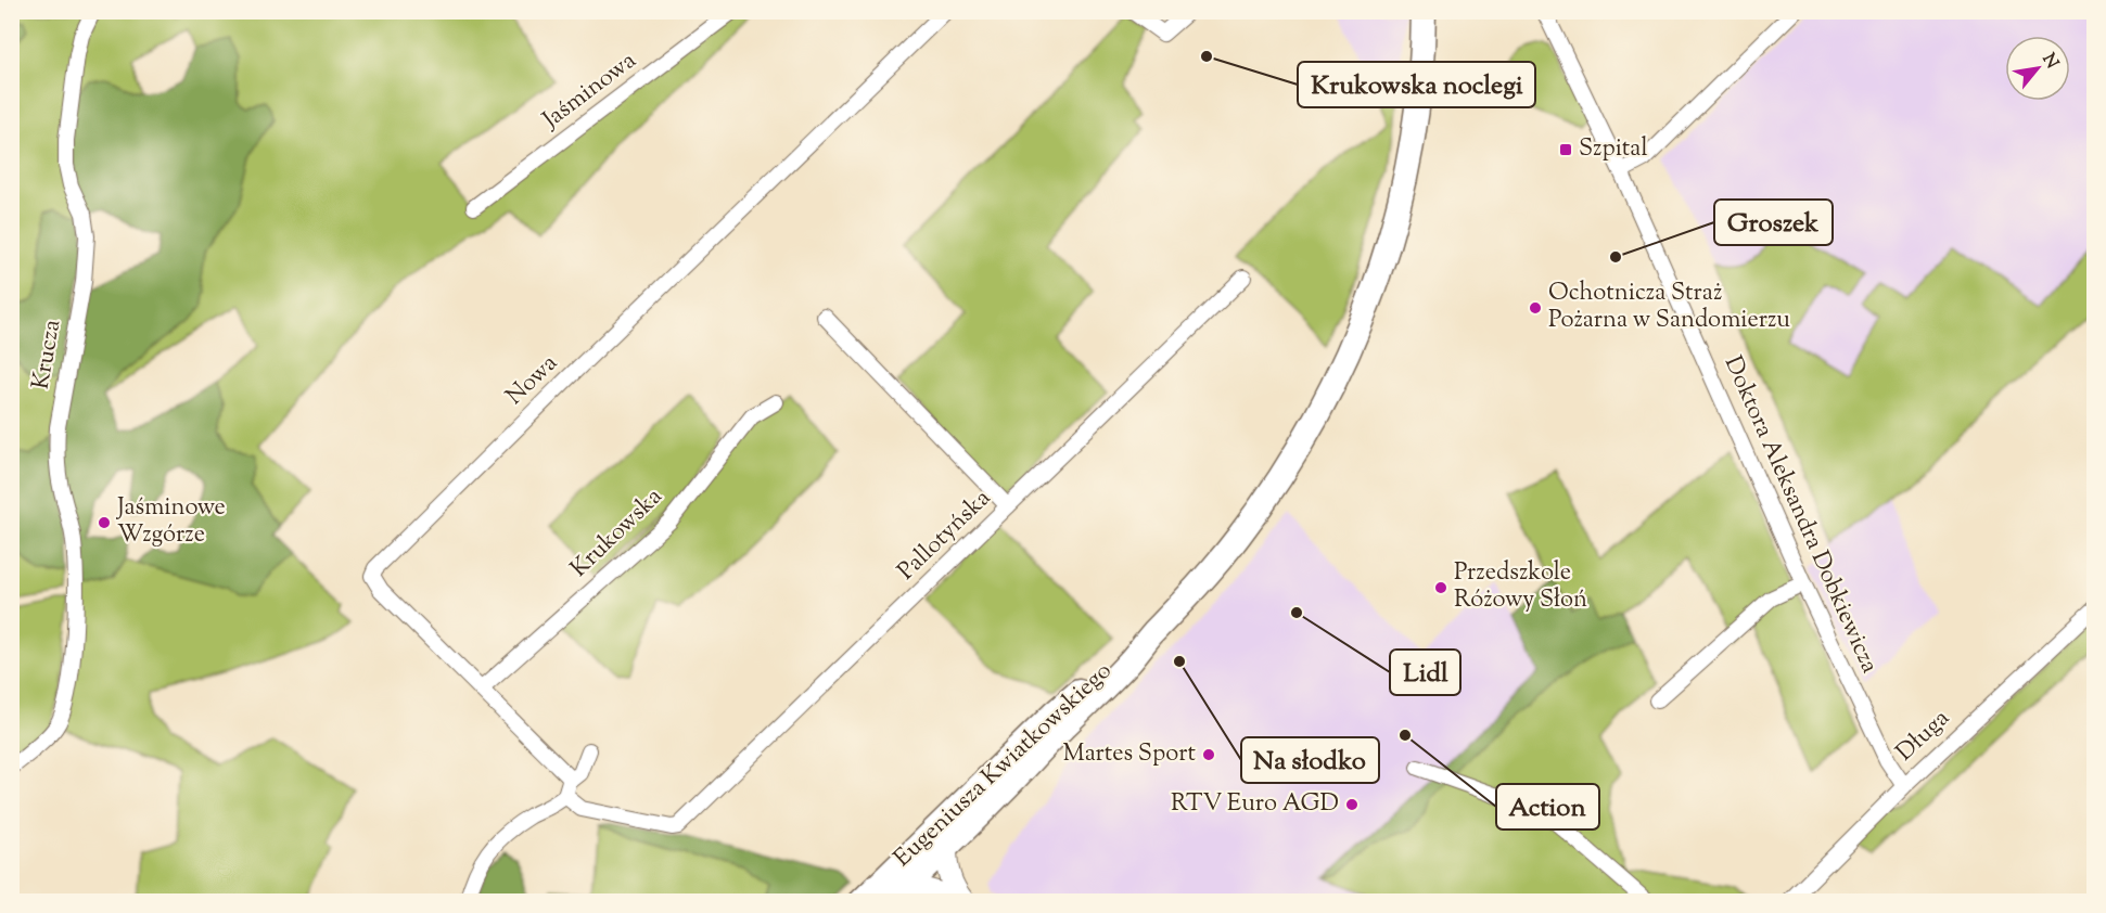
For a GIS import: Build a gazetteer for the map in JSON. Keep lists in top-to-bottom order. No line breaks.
{"streets":{"main road":["Eugeniusza Kwiatkowskiego"],"street":["Jaśminowa","Krucza","Nowa","Doktora Aleksandra Dobkiewicza","Krukowska","Pallotyńska","Długa"]},"crossings":[["Nowa","Krukowska"],["Nowa","Pallotyńska"],["Doktora Aleksandra Dobkiewicza","Długa"]],"places":{"other":["Krukowska noclegi","Groszek","Ochotnicza Straż Pożarna w Sandomierzu","Jaśminowe Wzgórze","Przedszkole Różowy Słoń","Lidl","Na słodko","Action","Martes Sport","RTV Euro AGD"],"transit":["Szpital"]},"north":"top right"}
